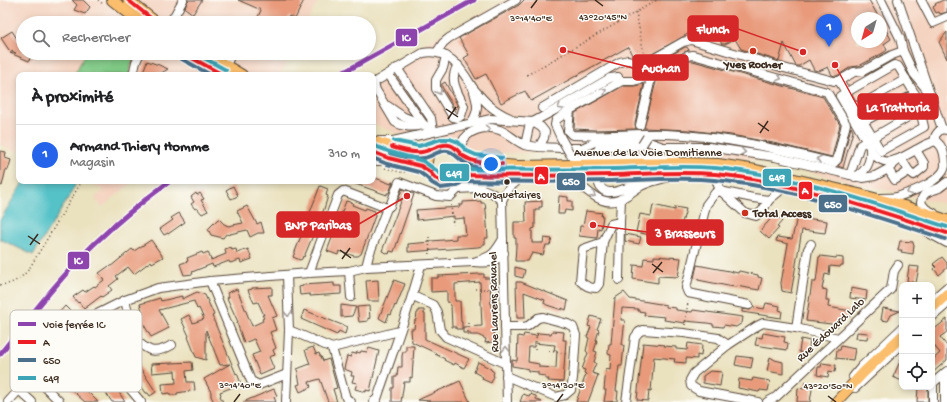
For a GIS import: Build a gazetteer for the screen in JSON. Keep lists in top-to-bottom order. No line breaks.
{"streets":{"main road":["Avenue de la Voie Domitienne"],"street":["Rue Laurens Ravanel","Rue Édouard Lalo"]},"places":["Auchan","Yves Rocher","Flunch","La Trattoria","Mousquetaires","BNP Paribas","Total Access","3 Brasseurs"],"lines":["rail line IC","transit line A","transit line 650","transit line 649"],"legend":["Voie ferrée IC","A","650","649"],"north":"bottom left","page":{"pins":"1","search":"Rechercher","heading":"À proximité","list":[{"mark":"1","name":"Armand Thiery Homme","note":"Magasin","value":"310 m"}],"map_buttons":["+","−"]},"coordinates":["43°20'45\"N","3°14'40\"E","3°14'30\"E","43°20'50\"N"]}
